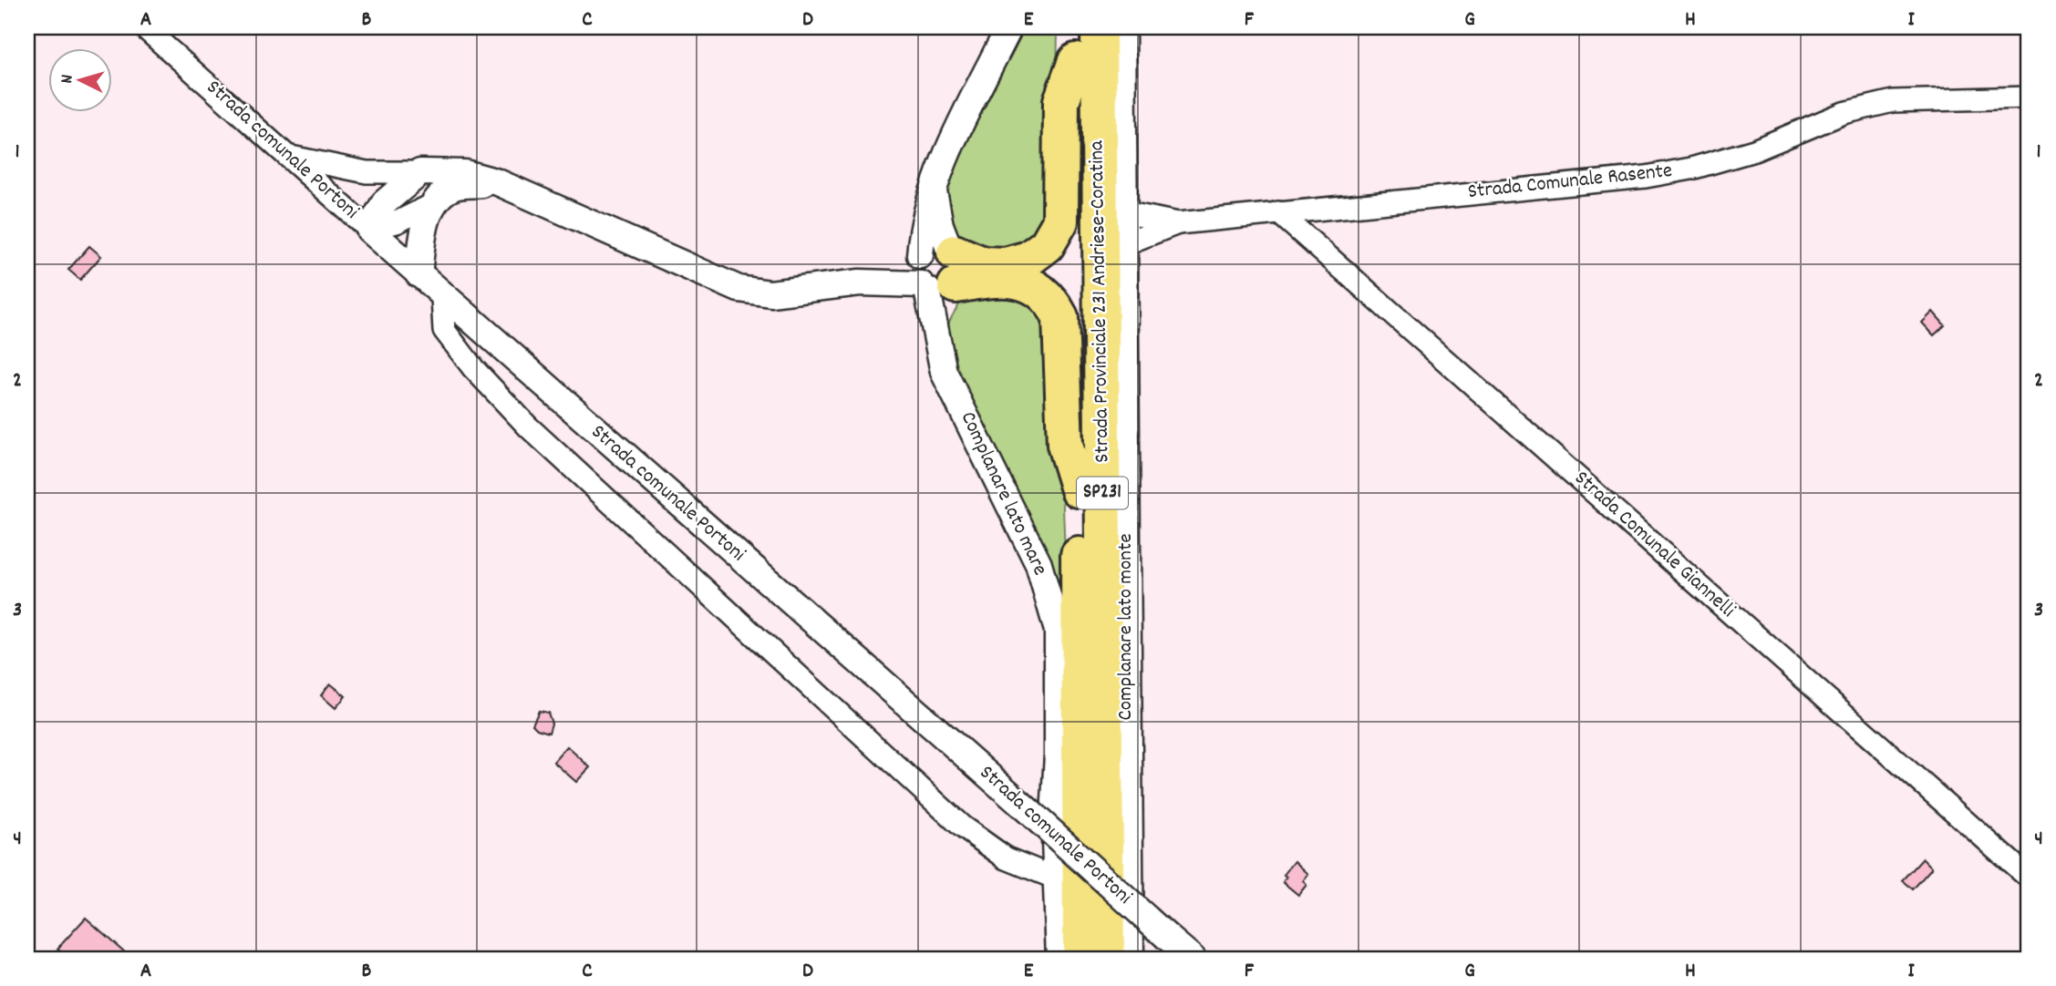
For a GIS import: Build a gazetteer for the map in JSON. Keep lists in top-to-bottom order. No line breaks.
{"streets":{"highway":["Strada Provinciale 231 Andriese-Coratina","SP231"],"street":["Strada comunale Portoni","Strada Comunale Rasente","Complanare lato mare","Strada Comunale Giannelli","Complanare lato monte"]},"crossings":[["Strada Comunale Rasente","Strada Comunale Giannelli"]],"north":"left","grid":{"columns":["A","B","C","D","E","F","G","H","I"],"rows":["1","2","3","4"]}}
